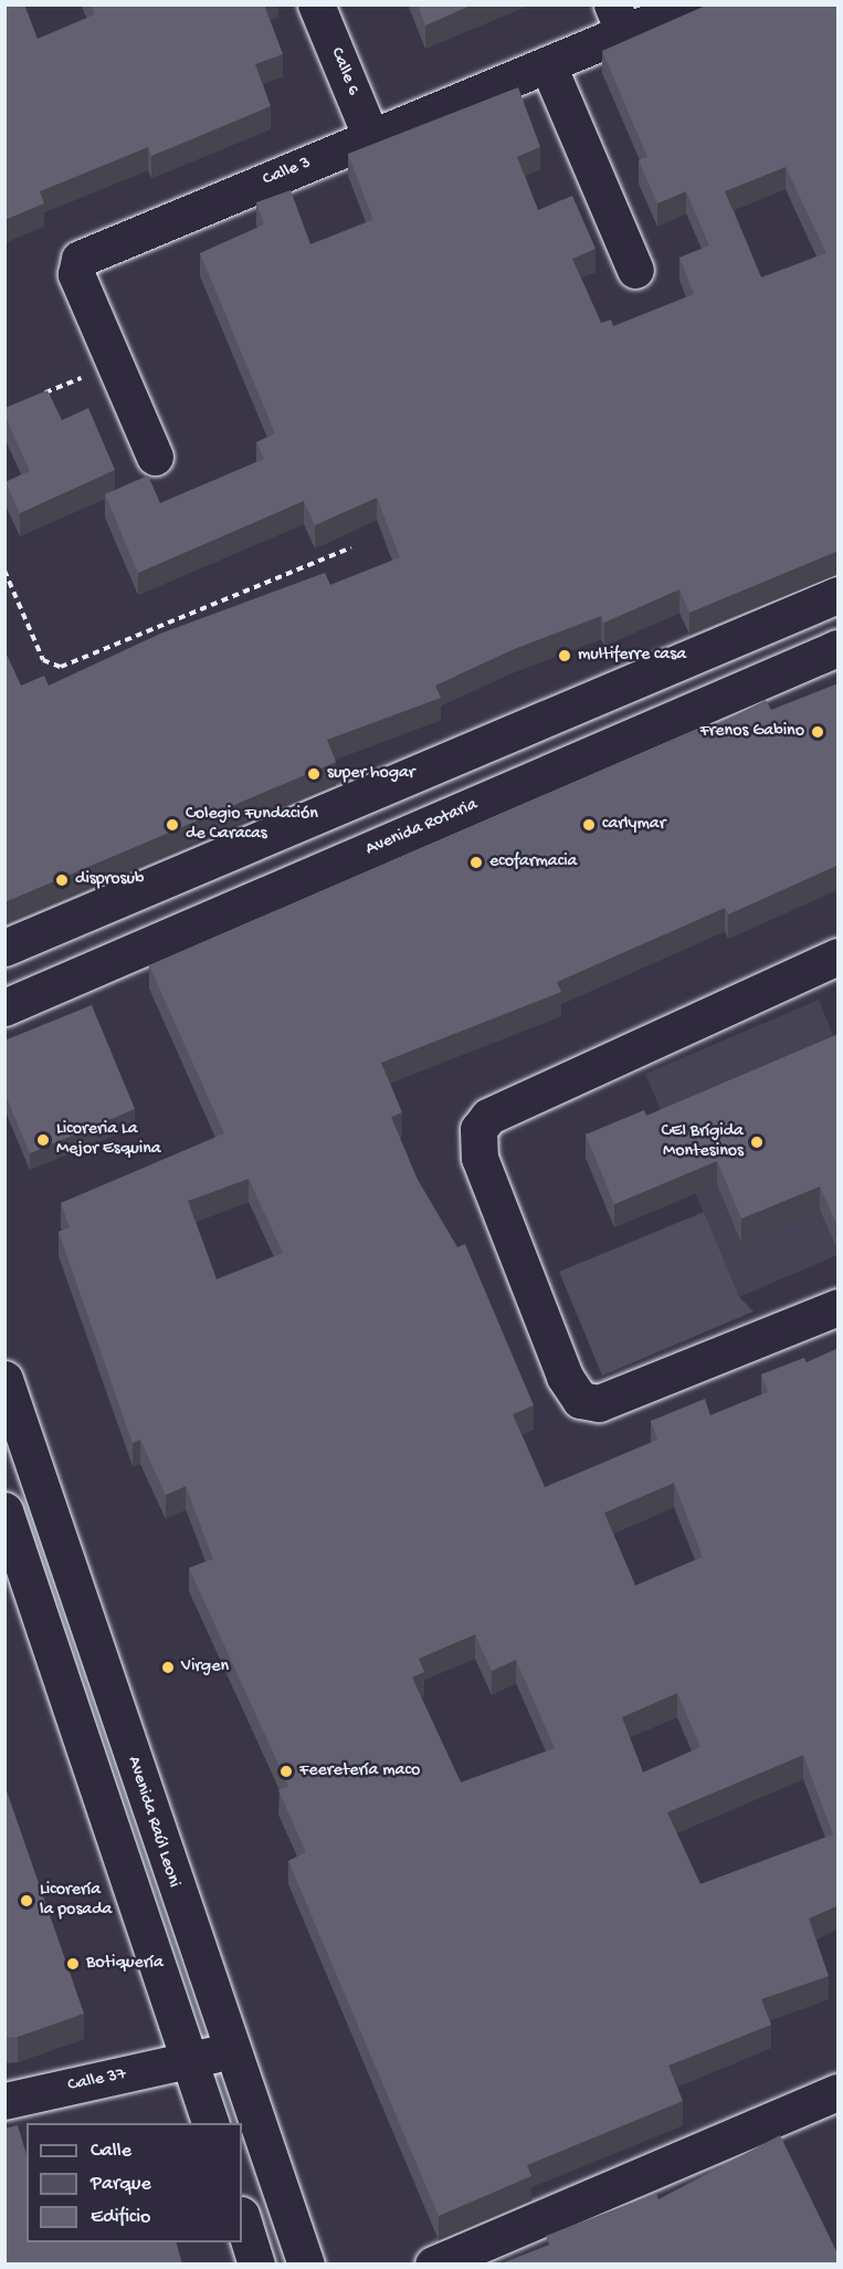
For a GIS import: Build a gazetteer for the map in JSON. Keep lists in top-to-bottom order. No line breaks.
{"streets":{"street":["Calle 6","Calle 3","Avenida Rotaria","Avenida Raúl Leoni","Calle 37"]},"crossings":[["Calle 6","Calle 3"],["Avenida Raúl Leoni","Calle 37"]],"places":["multiferre casa","Frenos Gabino","super hogar","Colegio Fundación de Caracas","carlymar","ecofarmacia","disprosub","Licoreria La Mejor Esquina","CEI Brígida Montesinos","Virgen","Feeretería maco","Licorería la posada","Botiquería"],"legend":["Calle","Parque","Edificio"]}
